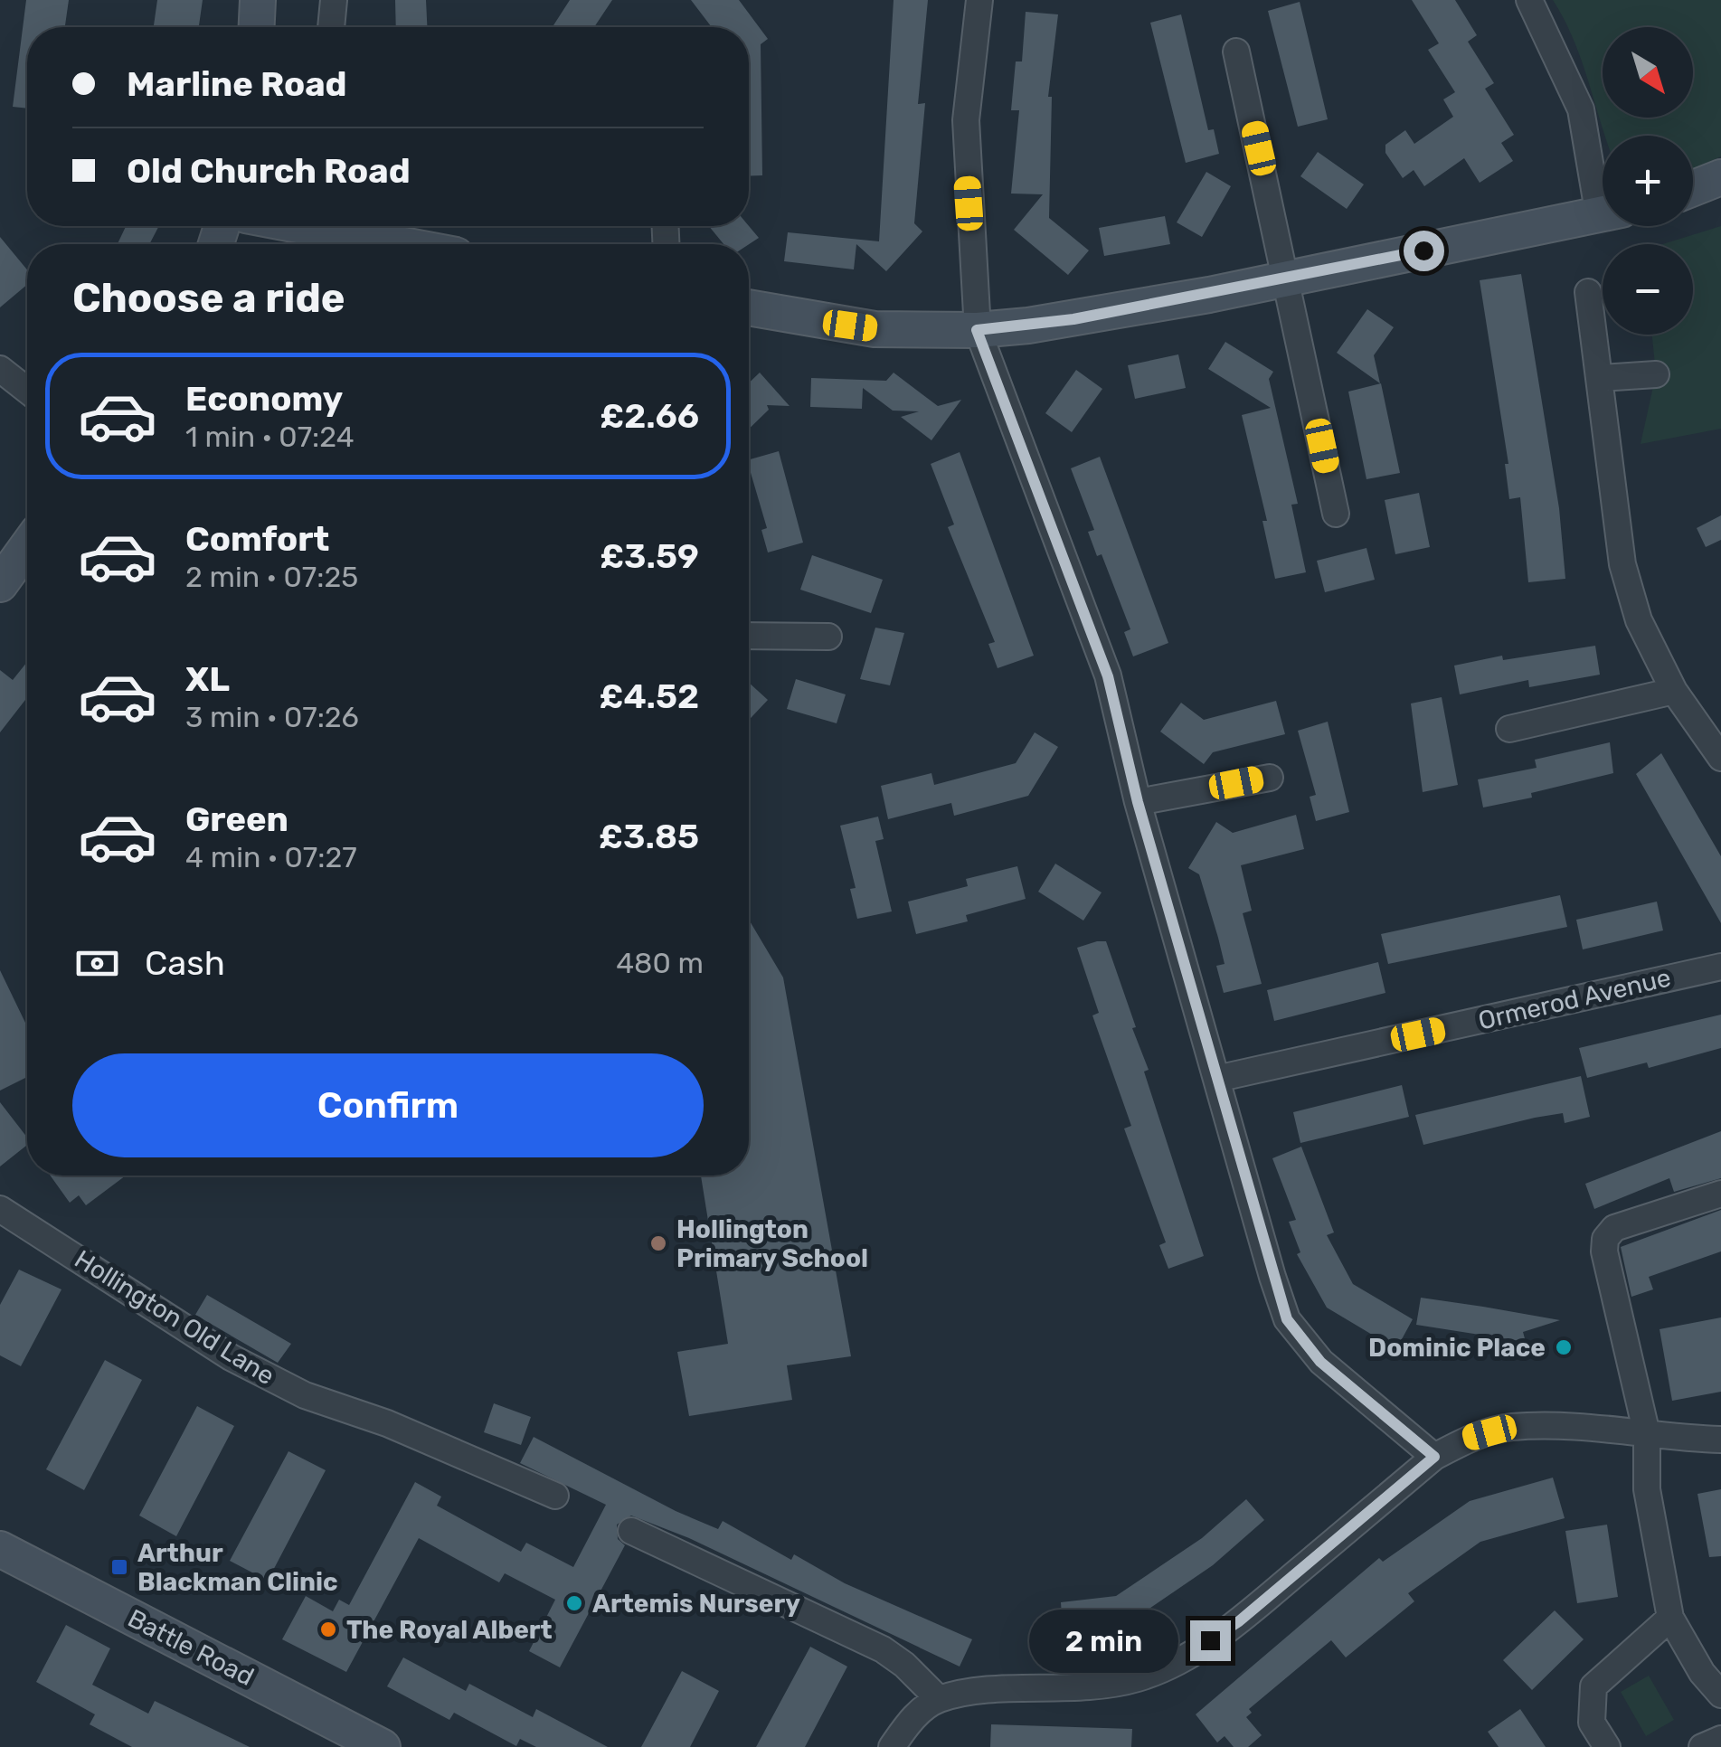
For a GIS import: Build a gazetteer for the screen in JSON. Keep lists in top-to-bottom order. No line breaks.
{"streets":{"street":["Ormerod Avenue","Hollington Old Lane","Battle Road"]},"places":{"other":["Hollington Primary School","Dominic Place","Artemis Nursery","The Royal Albert"],"transit":["Arthur Blackman Clinic"]},"north":"bottom right","page":{"map_buttons":["+","−"],"banner":["Marline Road","Old Church Road"],"heading":"Choose a ride","list":[{"name":"Economy","note":"1 min · 07:24","value":"£2.66"},{"name":"Comfort","note":"2 min · 07:25","value":"£3.59"},{"name":"XL","note":"3 min · 07:26","value":"£4.52"},{"name":"Green","note":"4 min · 07:27","value":"£3.85"}],"pay":["Cash","480 m"],"buttons":"Confirm","bubble":"2 min"}}
